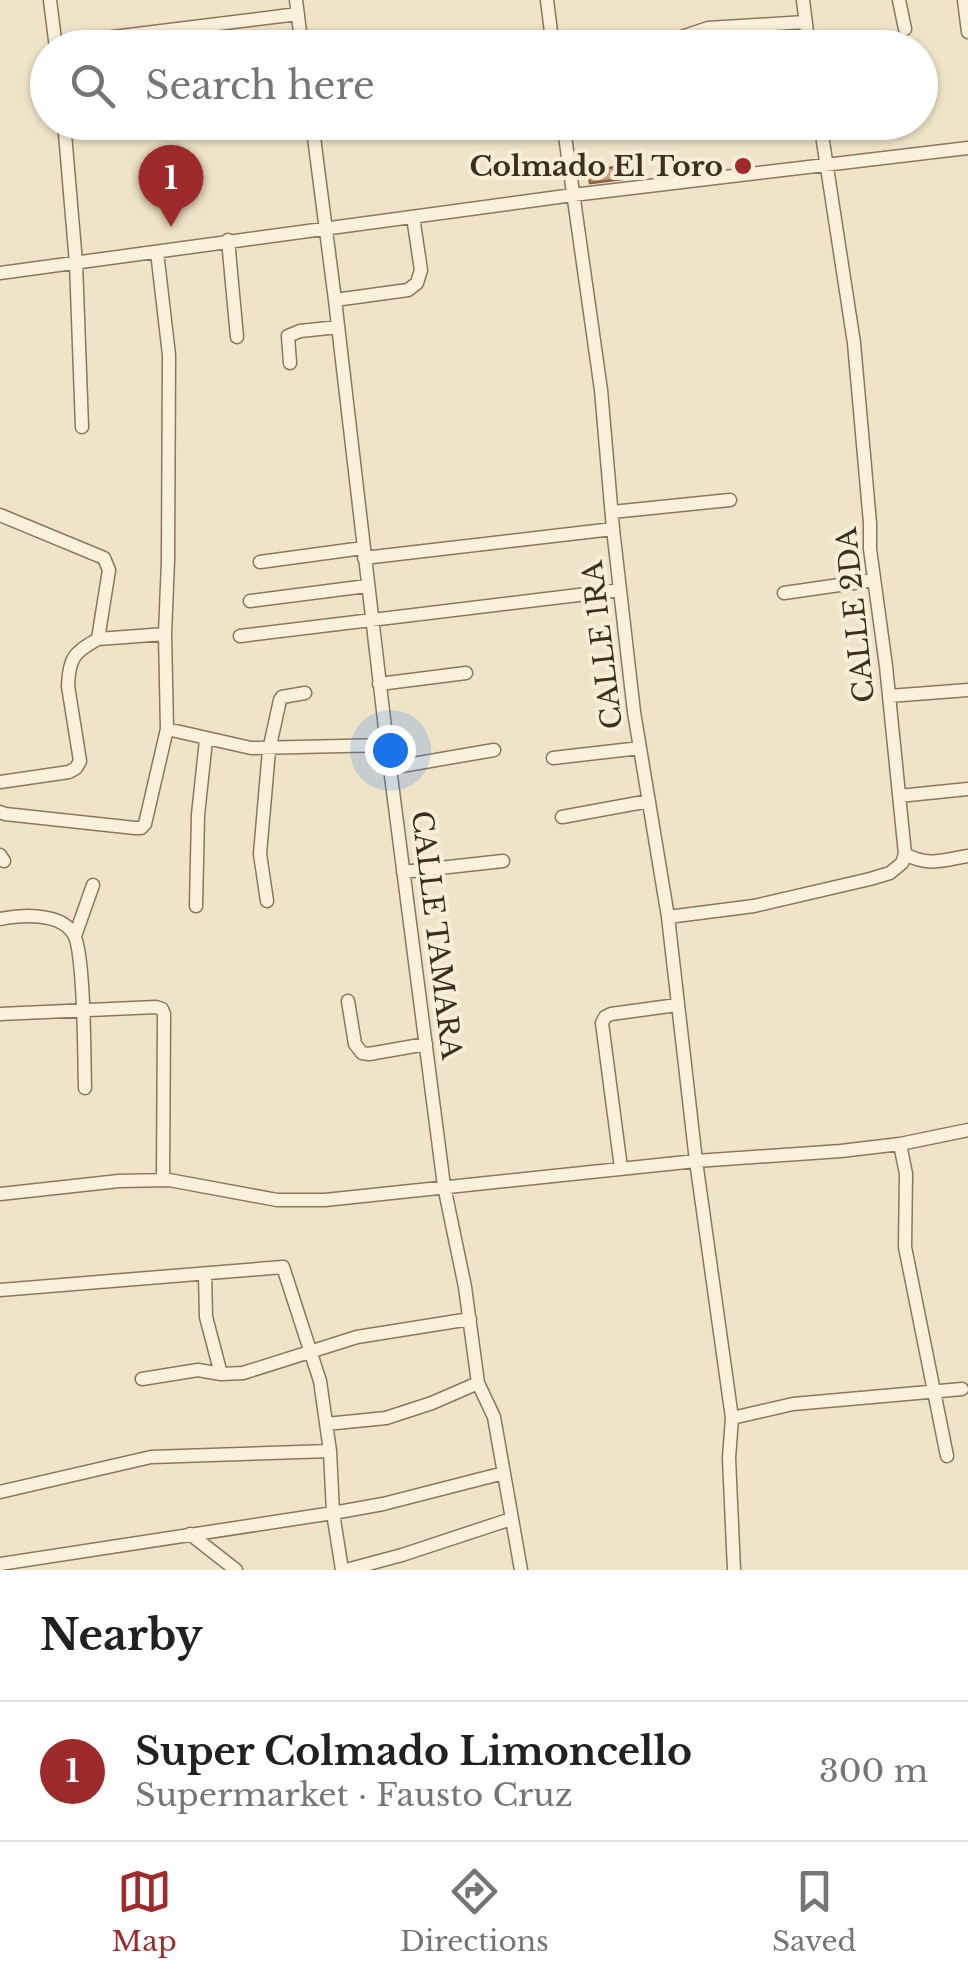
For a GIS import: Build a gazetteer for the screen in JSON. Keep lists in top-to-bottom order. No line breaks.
{"streets":{"street":["CALLE 2DA","CALLE 1RA","CALLE TAMARA"]},"places":["Colmado El Toro"],"page":{"search":"Search here","pins":"1","heading":"Nearby","list":[{"mark":"1","name":"Super Colmado Limoncello","note":"Supermarket · Fausto Cruz","value":"300 m"}],"nav":["Map","Directions","Saved"]}}
